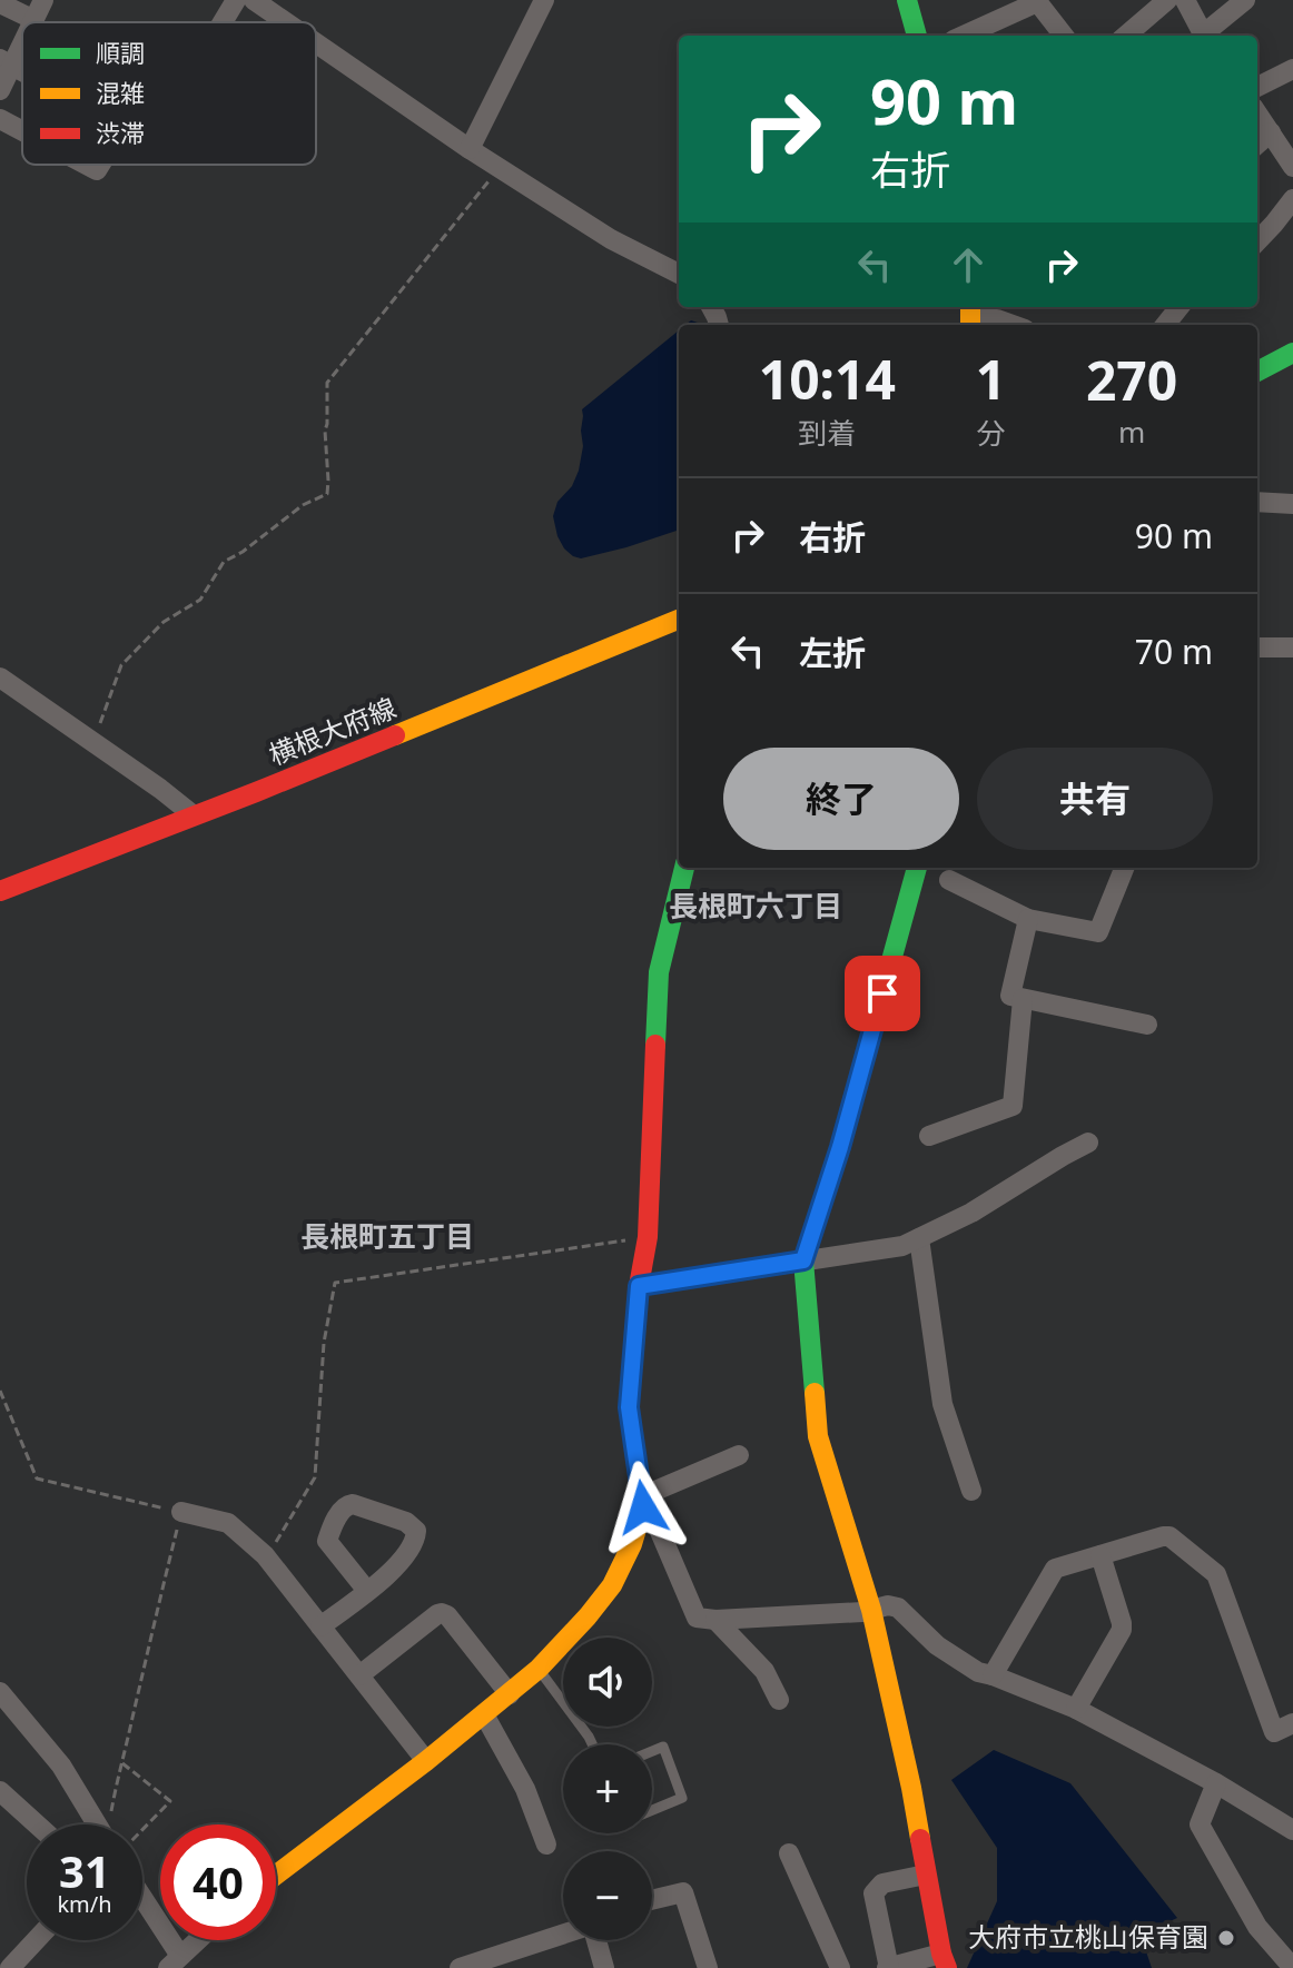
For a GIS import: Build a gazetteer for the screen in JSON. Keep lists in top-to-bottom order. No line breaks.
{"streets":{"street":["横根大府線"]},"districts":["長根町六丁目","長根町五丁目"],"places":["大府市立桃山保育園"],"legend":["順調","混雑","渋滞"],"page":{"turn":["90 m","右折"],"eta":["10:14","到着","1","分","270","m"],"list":[{"name":"右折","value":"90 m"},{"name":"左折","value":"70 m"}],"buttons":["終了","共有"],"map_buttons":["+","−"],"speed":"31 km/h","limit":"40"}}
